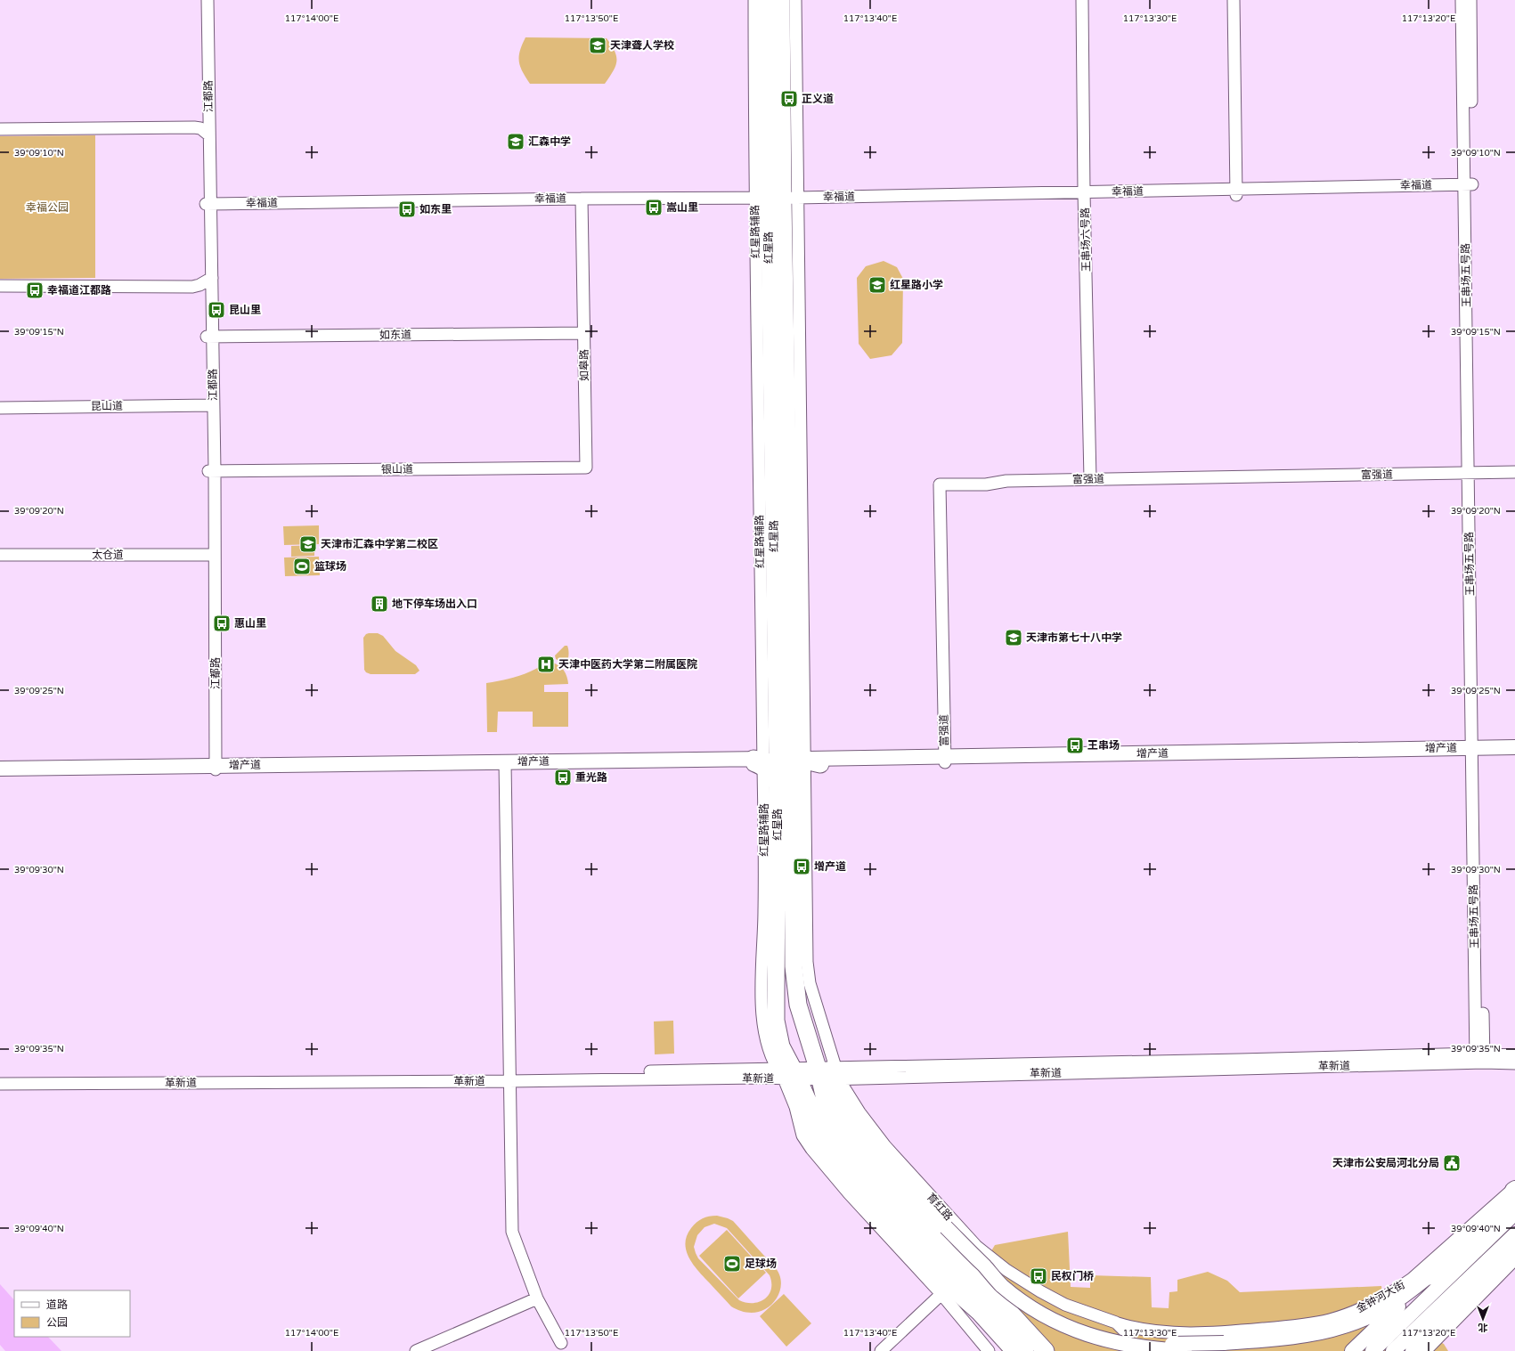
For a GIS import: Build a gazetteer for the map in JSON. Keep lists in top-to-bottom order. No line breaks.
{"streets":{"highway":["红星路","育红路"],"main road":["增产道"],"street":["江都路","幸福道","红星路辅路","王串场六号路","王串场五号路","如东道","如皋路","昆山道","银山道","富强道","太仓道","革新道","金钟河大街"]},"crossings":[["江都路","幸福道"],["江都路","如东道"],["江都路","昆山道"],["江都路","银山道"],["江都路","太仓道"],["江都路","增产道"],["幸福道","红星路辅路"],["幸福道","王串场六号路"],["幸福道","红星路"],["幸福道","王串场五号路"],["幸福道","如皋路"],["红星路辅路","红星路"],["红星路辅路","增产道"],["红星路辅路","革新道"],["红星路辅路","育红路"],["王串场六号路","富强道"],["红星路","增产道"],["红星路","革新道"],["红星路","育红路"],["王串场五号路","富强道"],["王串场五号路","增产道"],["王串场五号路","革新道"],["如东道","如皋路"],["如皋路","银山道"],["富强道","增产道"],["革新道","育红路"],["育红路","金钟河大街"]],"parks":["幸福公园"],"places":{"school or university":["天津聋人学校","汇森中学","红星路小学","天津市汇森中学第二校区","天津市第七十八中学"],"bus stop":["正义道","嵩山里","如东里","幸福道江都路","昆山里","惠山里","王串场","重光路","增产道","民权门桥"],"sports":["篮球场","足球场"],"building":["地下停车场出入口"],"hospital":["天津中医药大学第二附属医院"],"public building":["天津市公安局河北分局"]},"legend":["道路","公园"],"north":"bottom","coordinates":["117°14'00\"E","117°13'50\"E","117°13'40\"E","117°13'30\"E","117°13'20\"E","39°09'10\"N","39°09'15\"N","39°09'20\"N","39°09'25\"N","39°09'30\"N","39°09'35\"N","39°09'40\"N"]}
